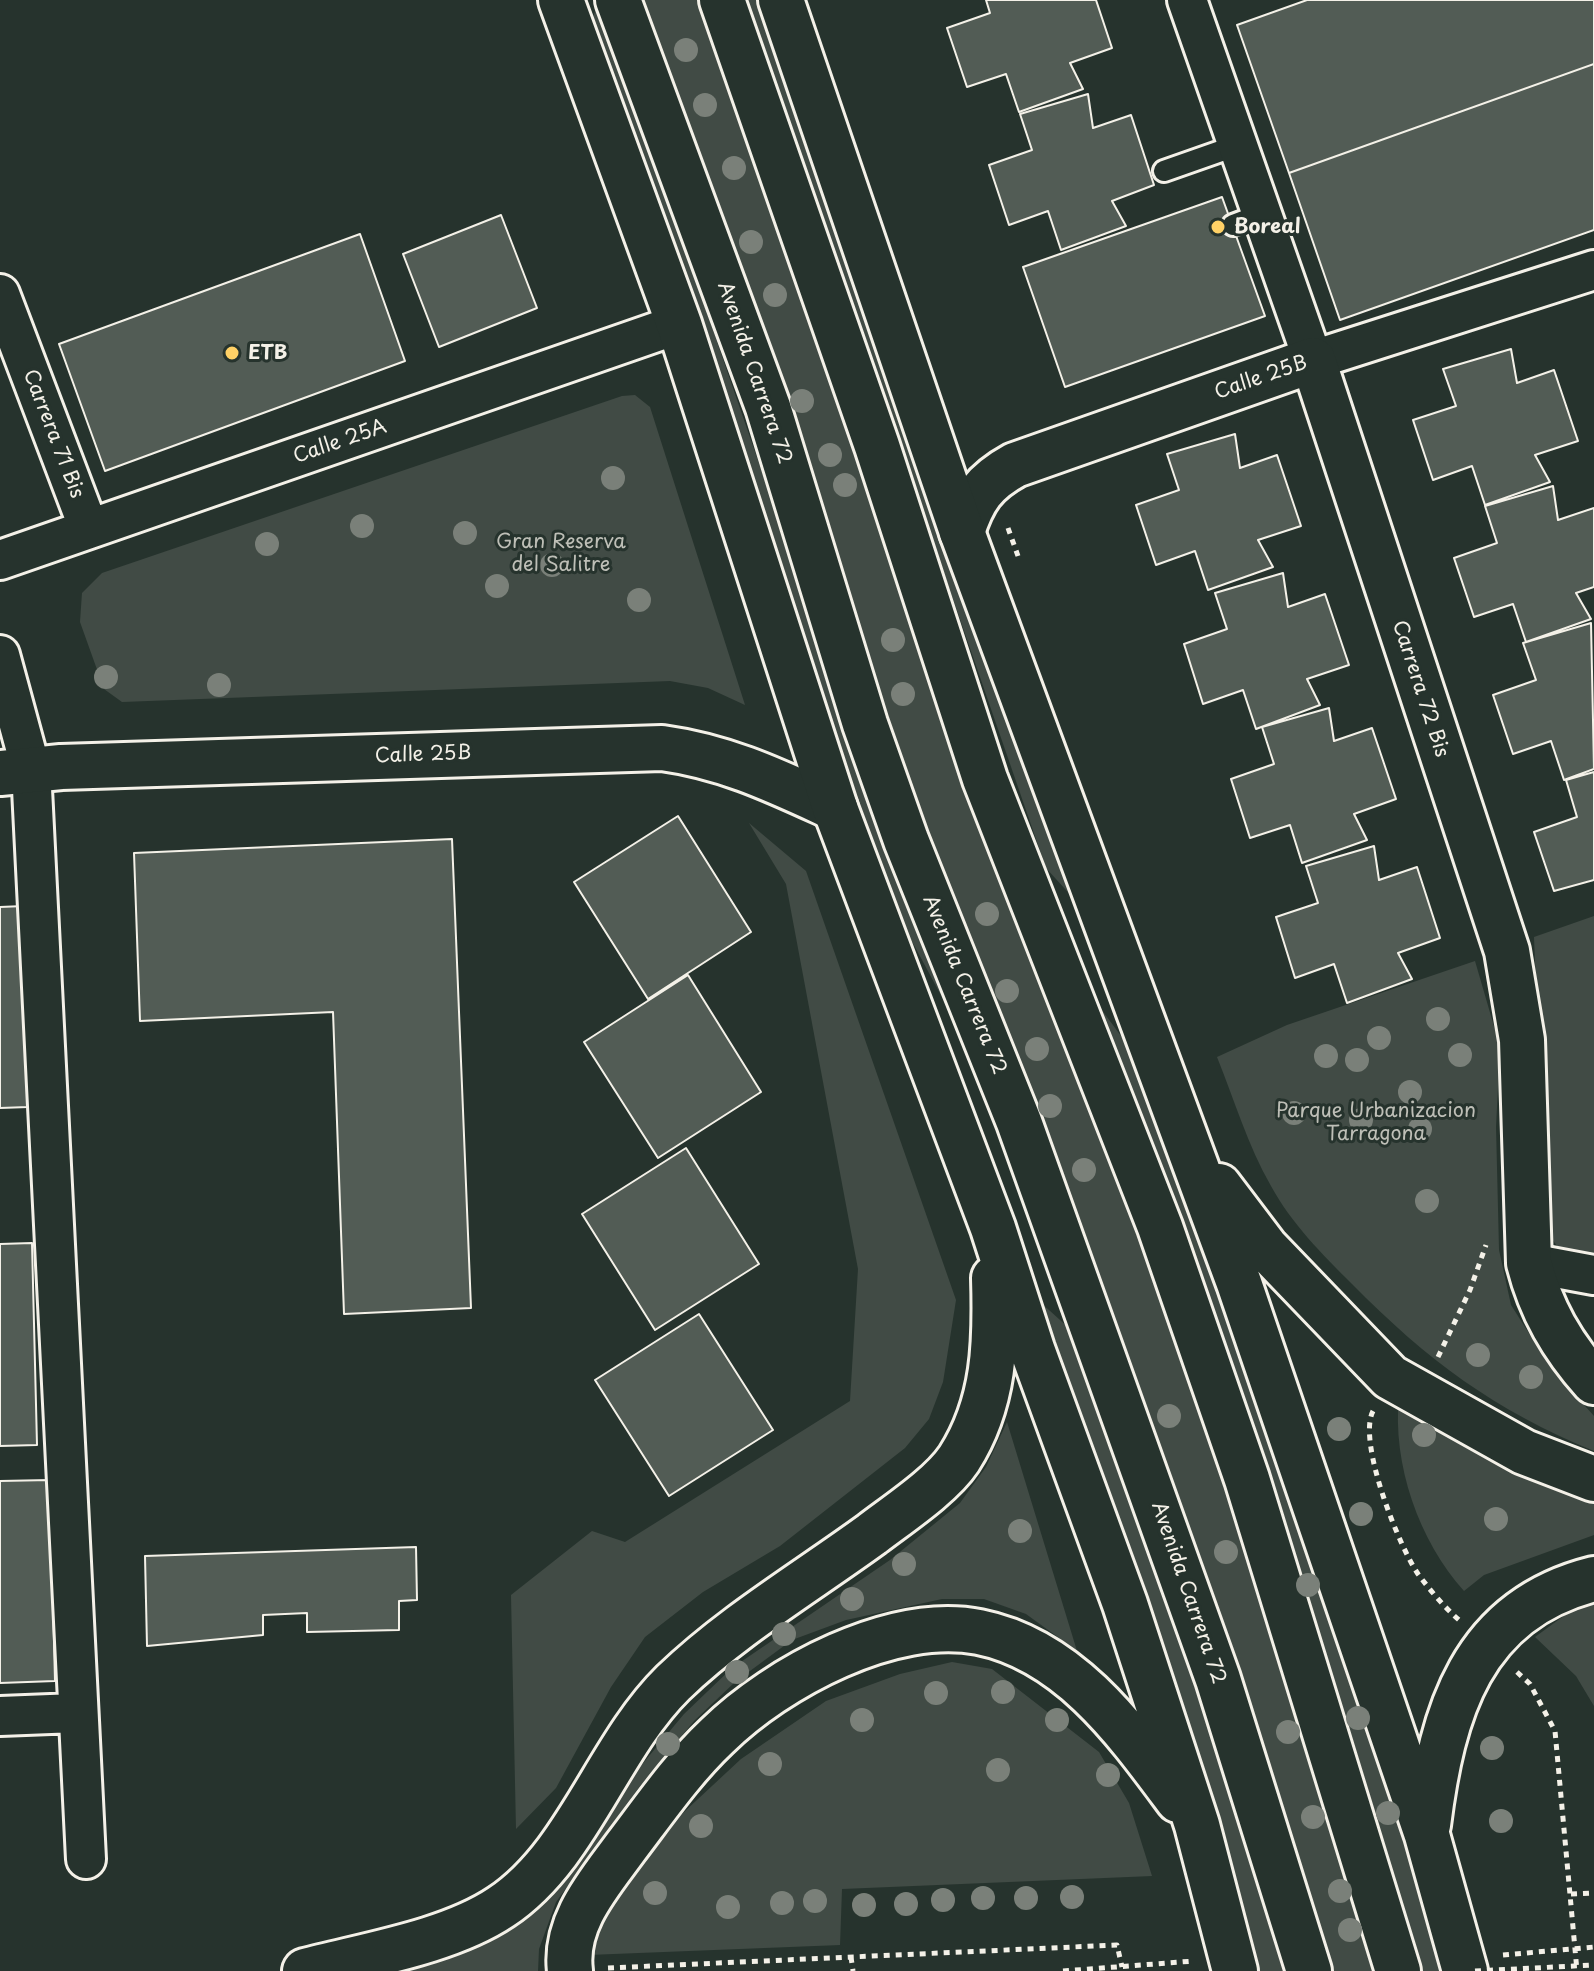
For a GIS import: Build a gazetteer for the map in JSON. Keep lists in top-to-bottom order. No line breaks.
{"streets":{"main road":["Avenida Carrera 72","Calle 25B","Carrera 72 Bis"],"street":["Carrera 71 Bis","Calle 25A"]},"crossings":[["Calle 25B","Carrera 72 Bis"],["Carrera 71 Bis","Calle 25A"]],"parks":["Gran Reserva del Salitre","Parque Urbanizacion Tarragona"],"places":["Boreal","ETB"]}
